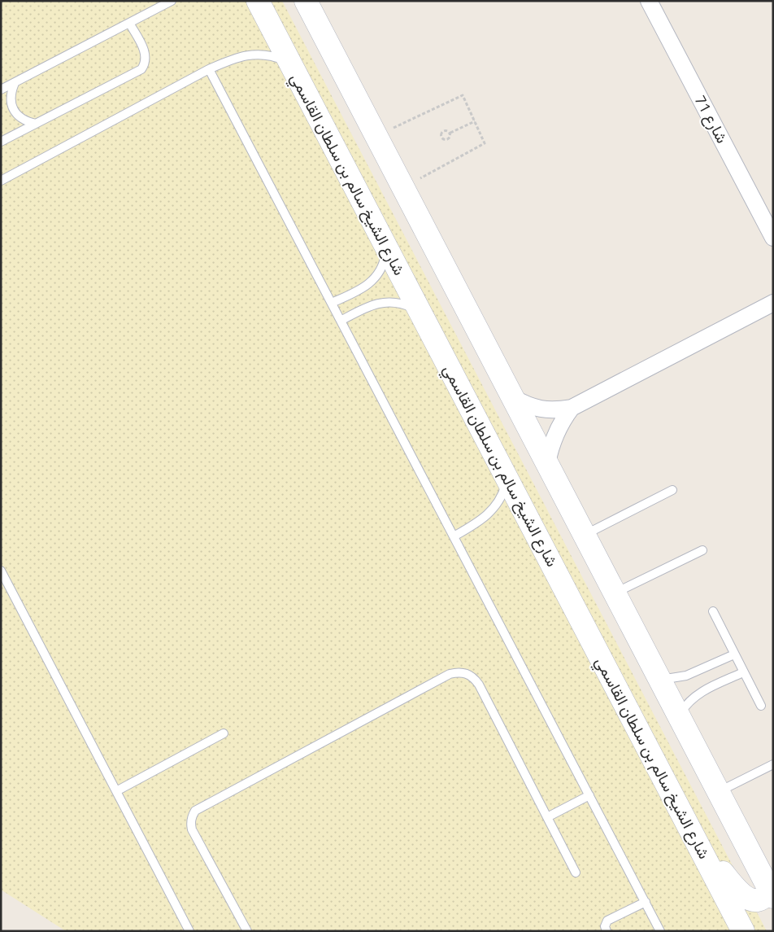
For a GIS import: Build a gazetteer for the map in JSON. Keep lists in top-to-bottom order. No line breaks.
{"streets":{"street":["شارع 71","شارع الشيخ سالم بن سلطان القاسمي"]}}
